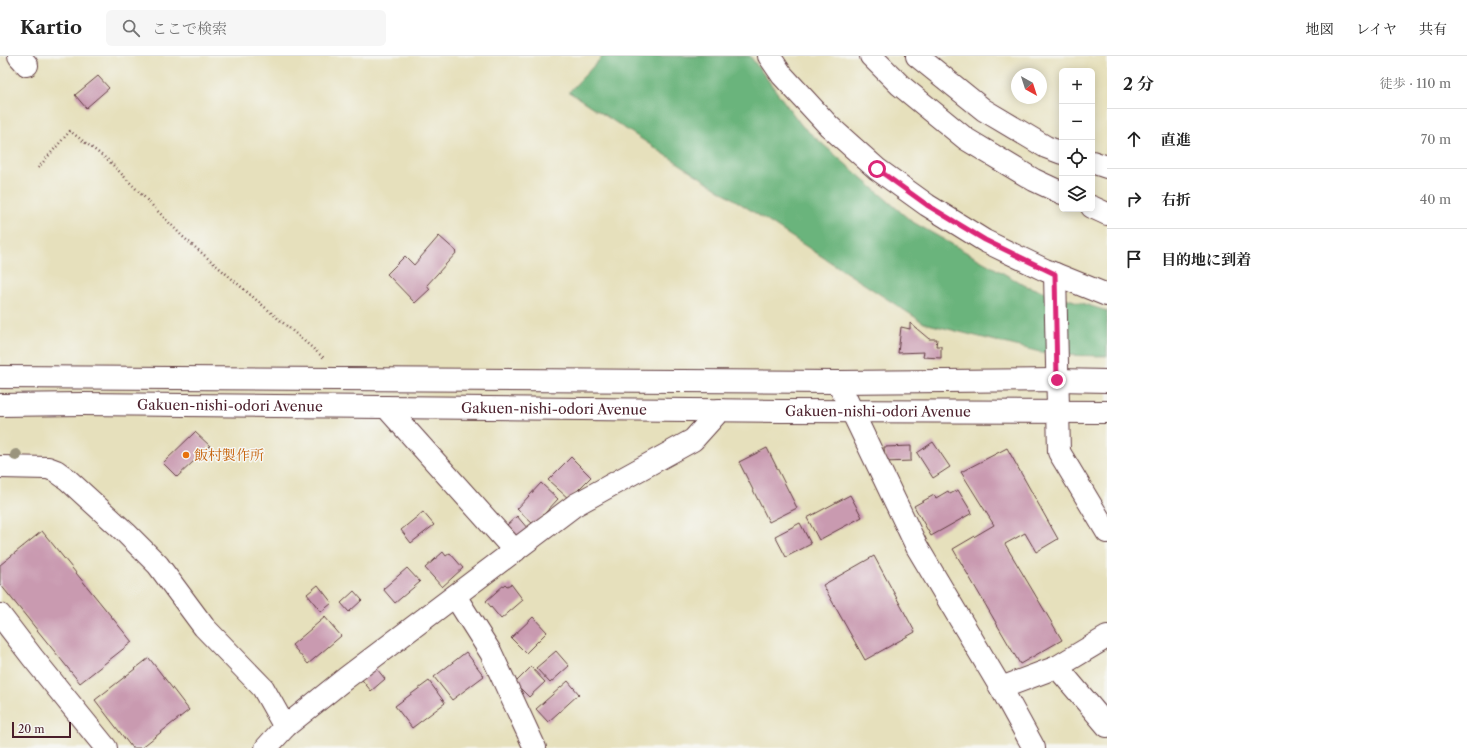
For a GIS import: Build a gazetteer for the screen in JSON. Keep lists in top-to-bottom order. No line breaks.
{"streets":{"main road":["Gakuen-nishi-odori Avenue"]},"places":["飯村製作所"],"scale_bar":"20 m","north":"bottom right","page":{"header":"Kartio","search":"ここで検索","nav":["地図","レイヤ","共有"],"heading":["2 分","徒歩 · 110 m"],"map_buttons":["+","−"],"list":[["直進","70 m"],["右折","40 m"],"目的地に到着"],"scale":"20 m"}}
